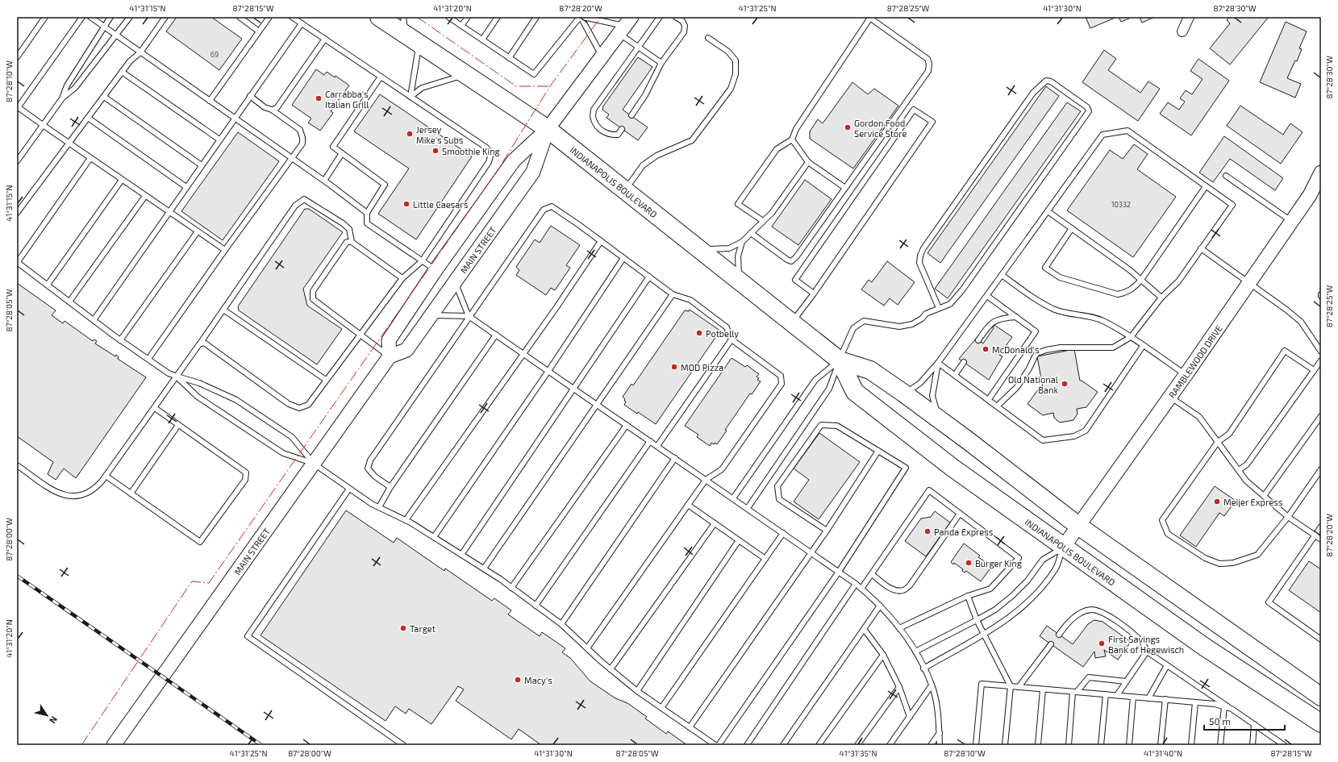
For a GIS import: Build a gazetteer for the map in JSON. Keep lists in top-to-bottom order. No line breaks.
{"streets":{"highway":["INDIANAPOLIS BOULEVARD"],"street":["MAIN STREET","RAMBLEWOOD DRIVE"]},"crossings":[["INDIANAPOLIS BOULEVARD","MAIN STREET"],["INDIANAPOLIS BOULEVARD","RAMBLEWOOD DRIVE"]],"places":["Carrabba's Italian Grill","Gordon Food Service Store","Jersey Mike's Subs","Smoothie King","Little Caesars","Potbelly","McDonald's","MOD Pizza","Old National Bank","Meijer Express","Panda Express","Burger King","Target","First Savings Bank of Hegewisch","Macy's"],"house_numbers":["69","10332"],"scale_bar":"50 m","north":"bottom right","coordinates":["41°31'15\"N","87°28'15\"W","41°31'20\"N","87°28'20\"W","41°31'25\"N","87°28'25\"W","41°31'30\"N","87°28'30\"W","87°28'10\"W","87°28'05\"W","87°28'00\"W","41°31'35\"N","41°31'40\"N"]}
